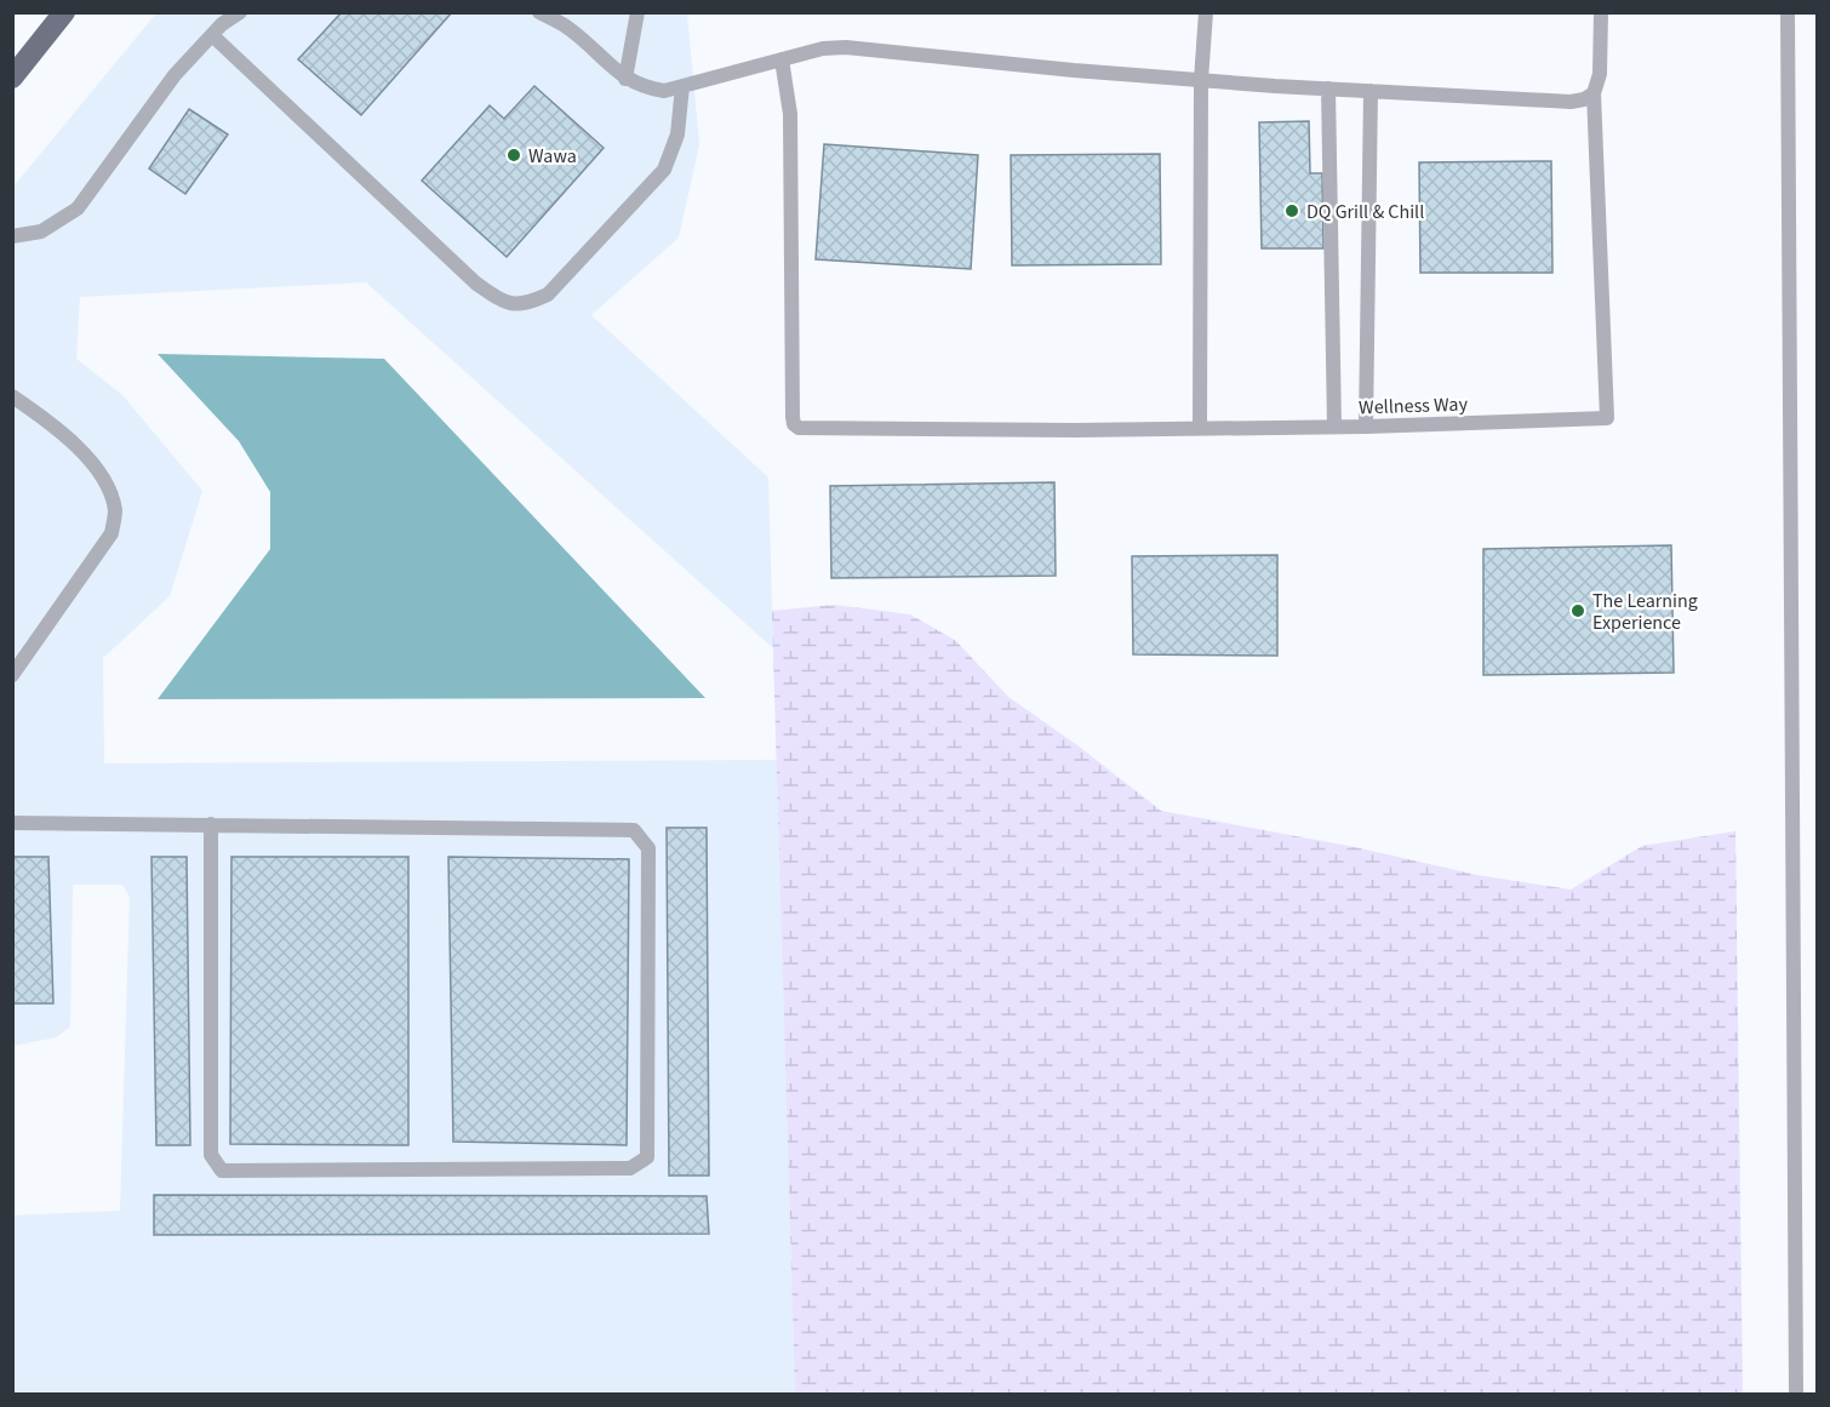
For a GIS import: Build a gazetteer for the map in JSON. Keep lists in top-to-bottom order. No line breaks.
{"streets":{"lane":["Wellness Way"]},"places":["Wawa","DQ Grill & Chill","The Learning Experience"]}
